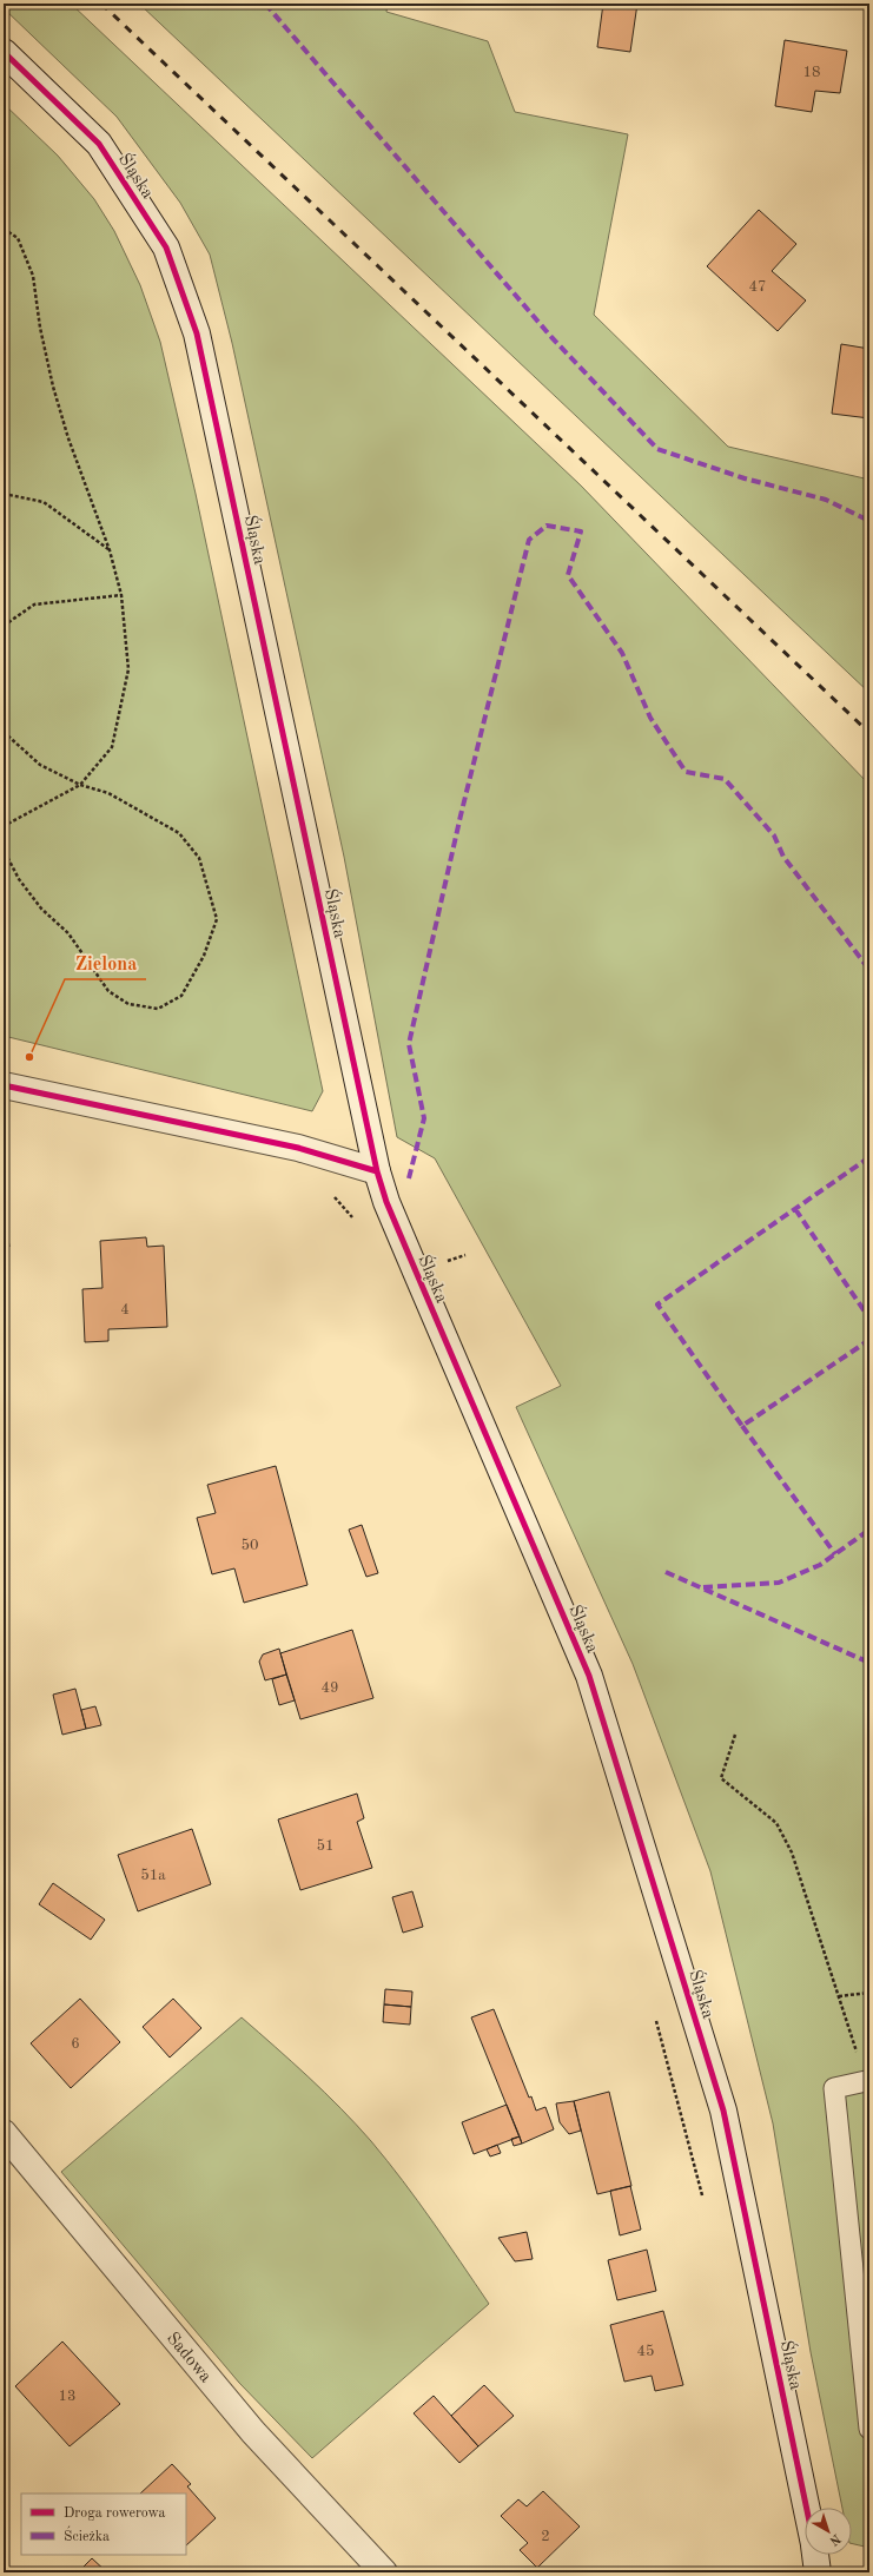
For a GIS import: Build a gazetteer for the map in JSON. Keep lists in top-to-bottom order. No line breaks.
{"streets":{"street":["Śląska","Sadowa"]},"places":["Zielona"],"house_numbers":["18","47","4","50","49","51","51a","6","45","13","2"],"legend":["Droga rowerowa","Ścieżka"],"north":"bottom right"}
